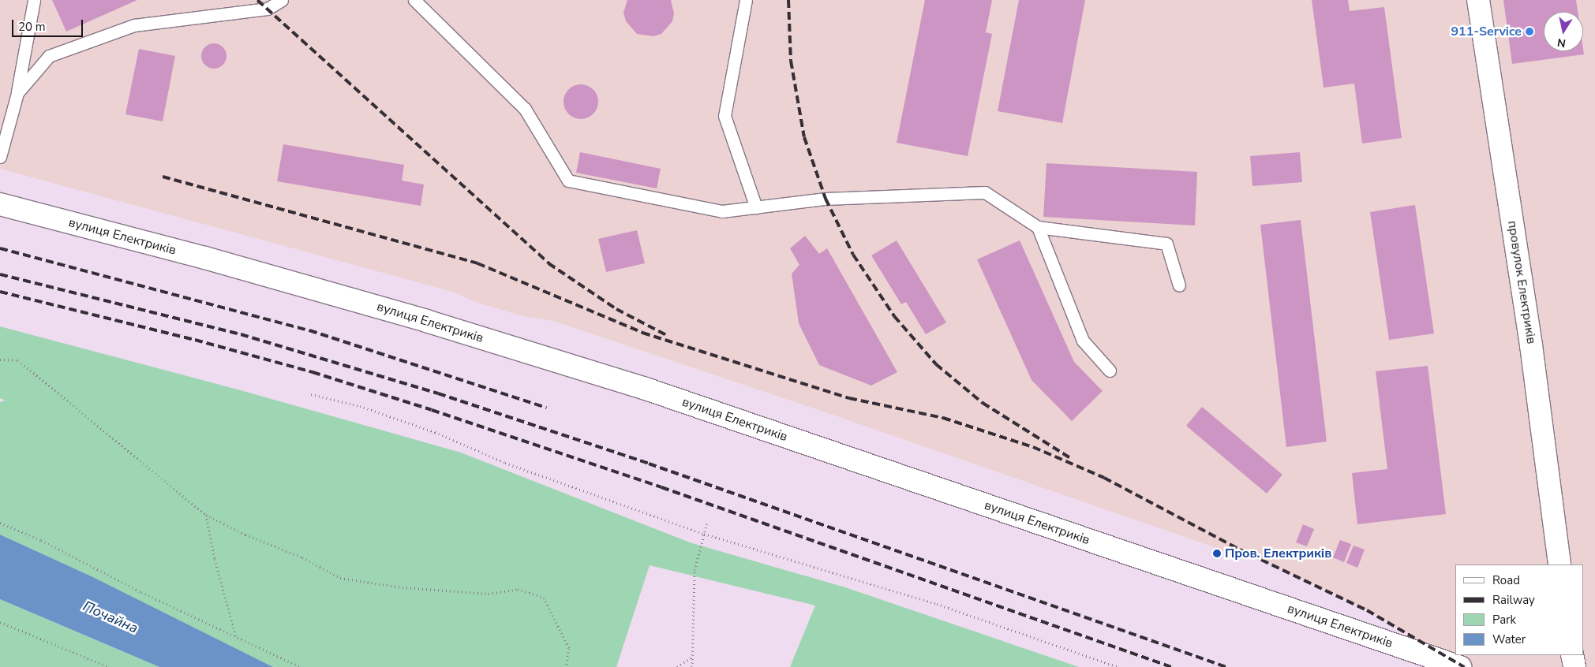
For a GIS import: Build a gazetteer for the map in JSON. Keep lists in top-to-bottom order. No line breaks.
{"streets":{"street":["вулиця Електриків","провулок Електриків"]},"water":["Почайна"],"places":["911-Service","Пров. Електриків"],"legend":["Road","Railway","Park","Water"],"scale_bar":"20 m","north":"bottom"}
